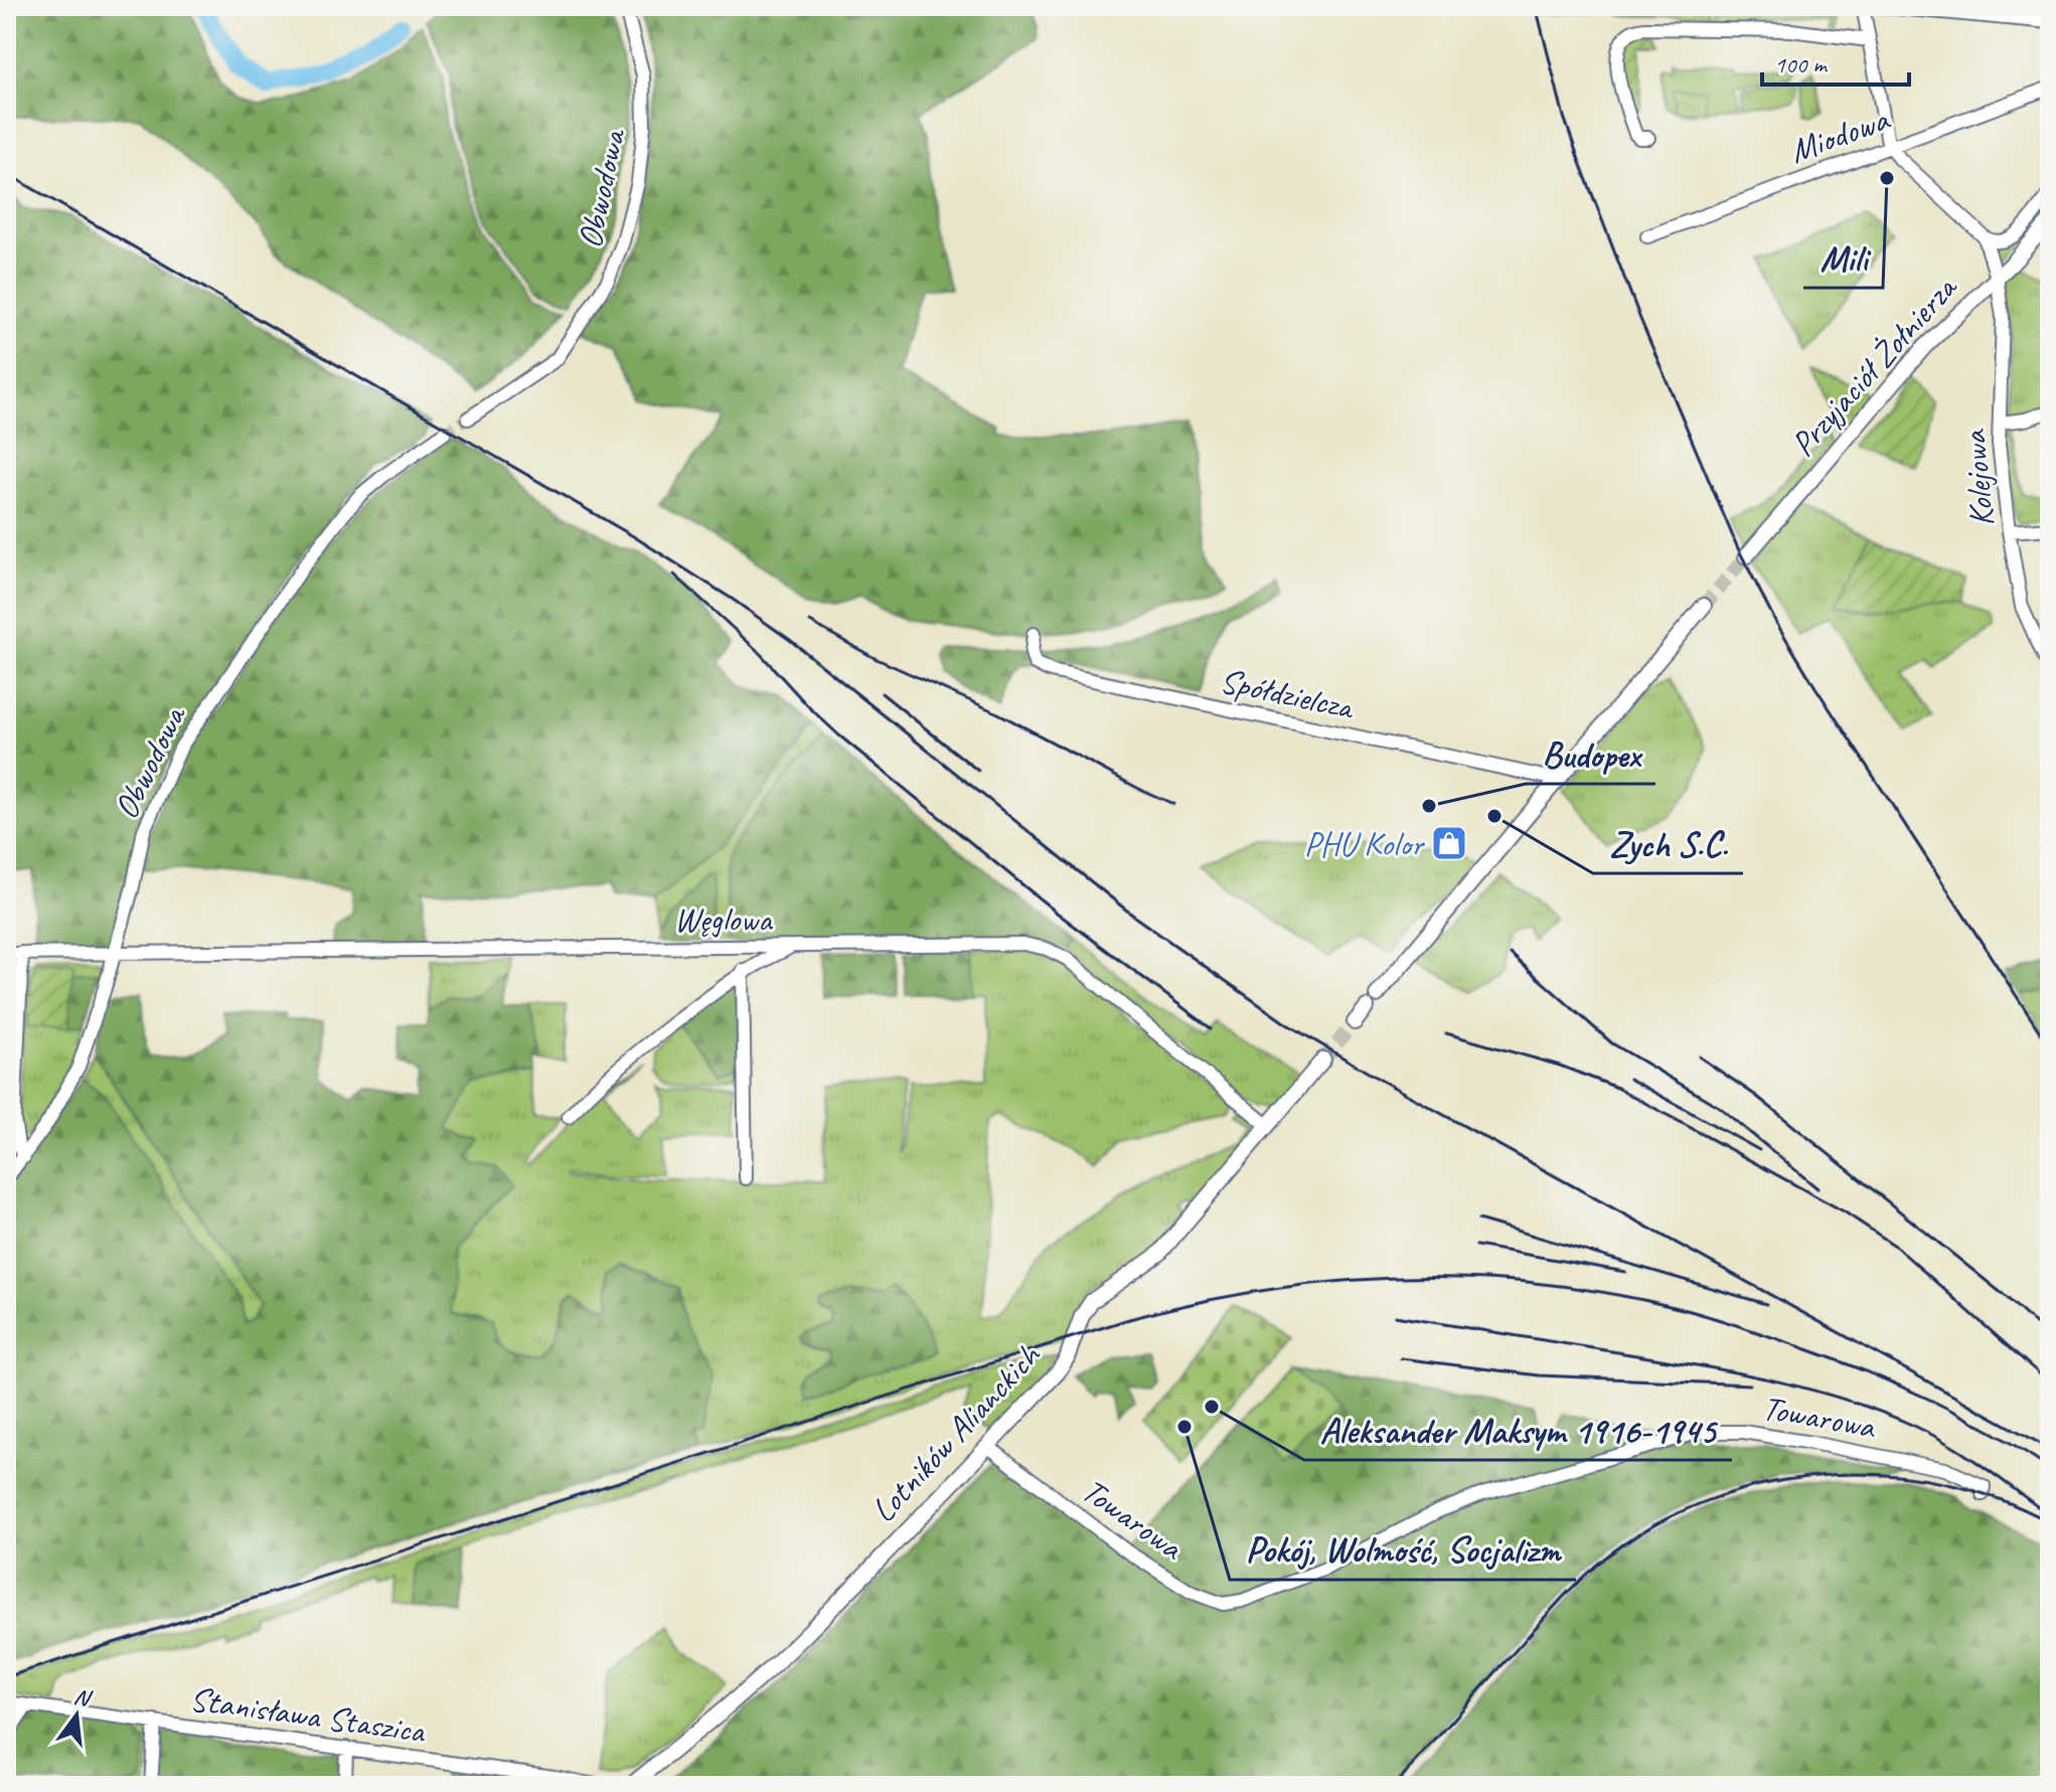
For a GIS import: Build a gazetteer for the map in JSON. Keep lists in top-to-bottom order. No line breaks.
{"streets":{"main road":["Przyjaciół Żołnierza","Lotników Alianckich"],"street":["Miodowa","Obwodowa","Kolejowa","Spółdzielcza","Węglowa","Towarowa","Stanisława Staszica"]},"crossings":[["Obwodowa","Węglowa"],["Przyjaciół Żołnierza","Kolejowa"],["Węglowa","Lotników Alianckich"],["Towarowa","Lotników Alianckich"]],"places":{"other":["Mili","Budopex","Zych S.C.","Aleksander Maksym 1916-1945","Pokój, Wolmość, Socjalizm"],"shop":["PHU Kolor"]},"scale_bar":"100 m","north":"top"}
